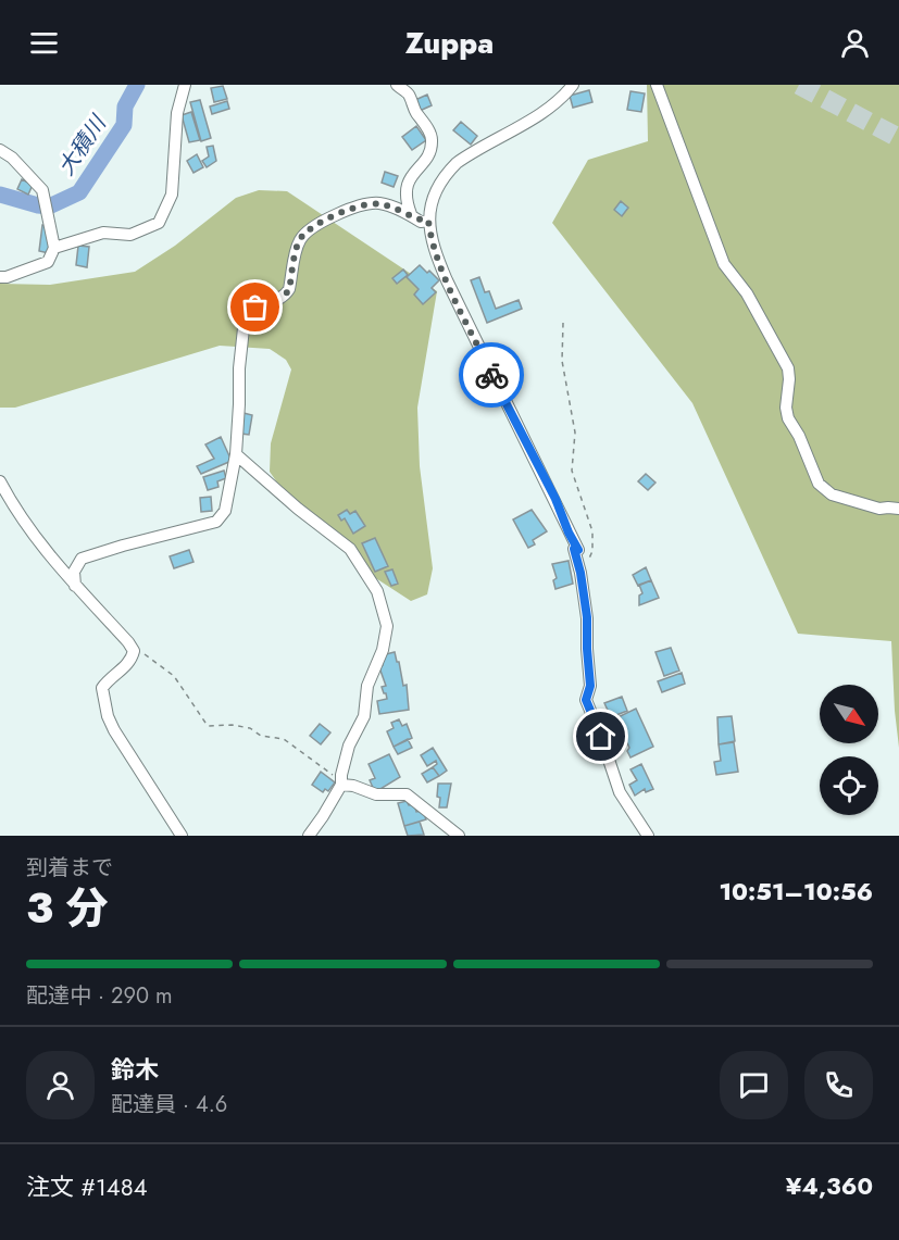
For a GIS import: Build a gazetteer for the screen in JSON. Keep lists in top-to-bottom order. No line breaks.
{"water":["大積川"],"north":"bottom right","page":{"header":"Zuppa","heading":["3 分","到着まで","10:51–10:56"],"panel":["鈴木","配達員 · 4.6","注文 #1484","¥4,360"],"bar":"配達中 · 290 m"}}
